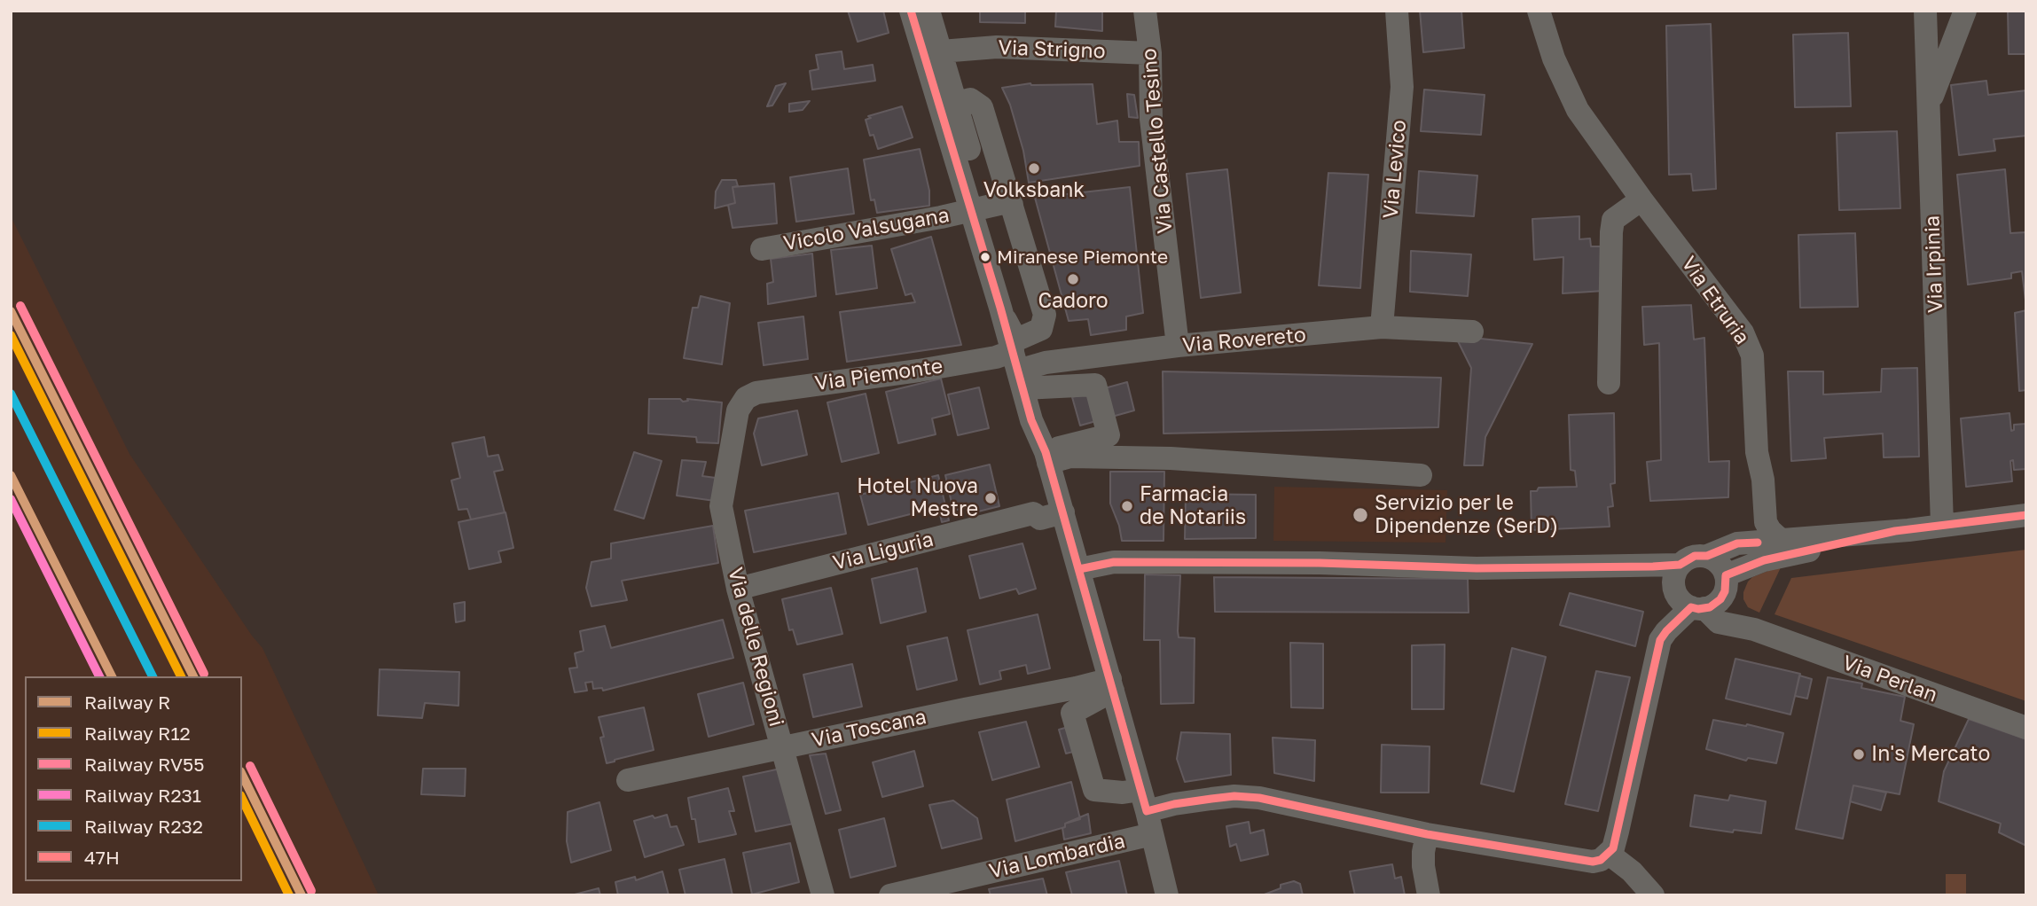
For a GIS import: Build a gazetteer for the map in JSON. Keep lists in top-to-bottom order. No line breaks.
{"streets":{"street":["Via Strigno","Via Castello Tesino","Via Levico","Vicolo Valsugana","Via Irpinia","Via Etruria","Via Rovereto","Via Piemonte","Via Liguria","Via delle Regioni","Via Perlan","Via Toscana","Via Lombardia"]},"crossings":[["Via Strigno","Via Castello Tesino"],["Via Castello Tesino","Via Rovereto"],["Via Levico","Via Rovereto"],["Via Rovereto","Via Piemonte"],["Via Piemonte","Via delle Regioni"],["Via Liguria","Via delle Regioni"],["Via delle Regioni","Via Toscana"]],"places":["Volksbank","Miranese Piemonte","Cadoro","Hotel Nuova Mestre","Farmacia de Notariis","Servizio per le Dipendenze (SerD)","In's Mercato"],"lines":["transit line 47H","rail line RV55","rail line R","rail line R12","rail line R232","rail line R231"],"legend":["Railway R","Railway R12","Railway RV55","Railway R231","Railway R232","47H"]}
